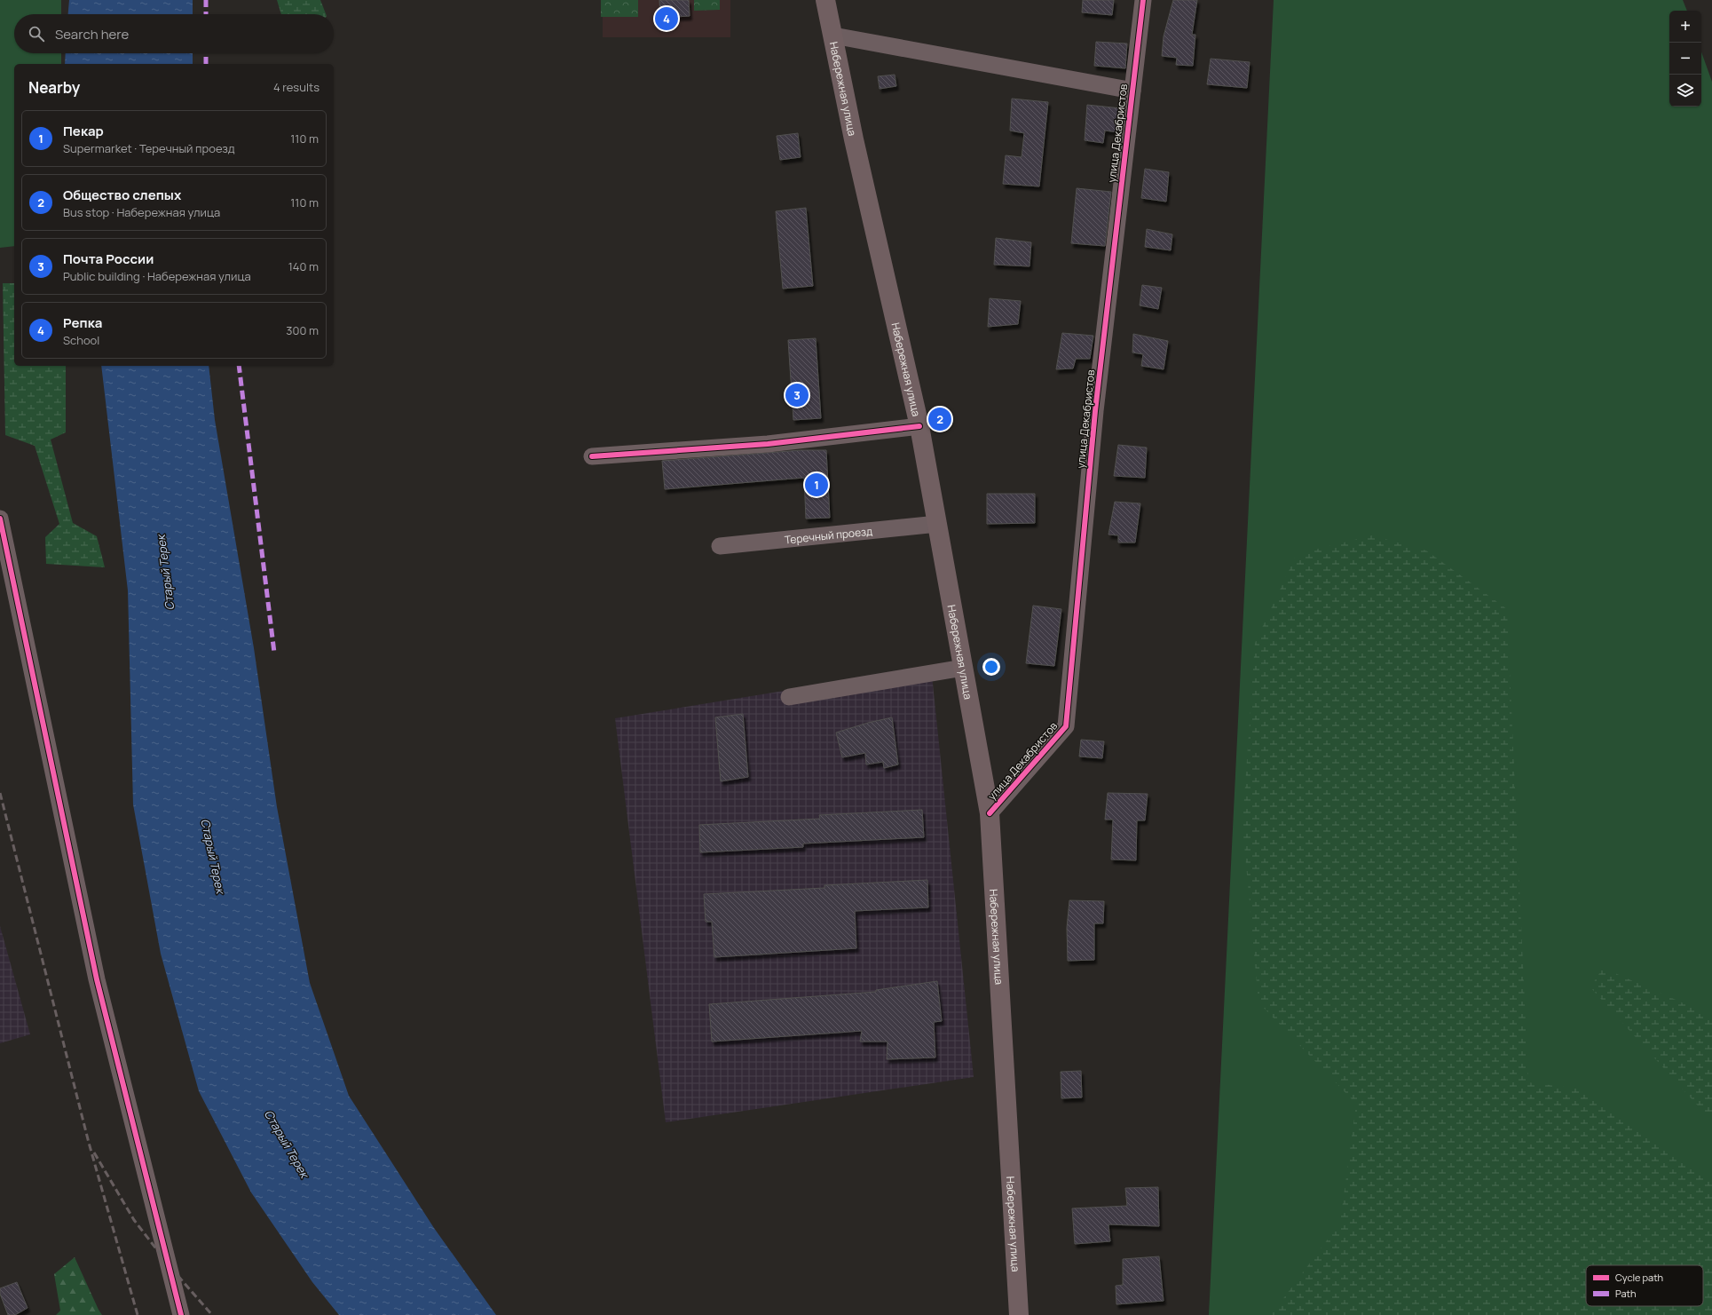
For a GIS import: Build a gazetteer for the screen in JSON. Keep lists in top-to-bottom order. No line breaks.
{"streets":{"main road":["Набережная улица"],"street":["улица Декабристов","Теречный проезд"]},"crossings":[["Набережная улица","улица Декабристов"],["Набережная улица","Теречный проезд"]],"water":["Старый Терек"],"legend":["Cycle path","Path"],"page":{"pins":["4","3","2","1"],"map_buttons":["+","−"],"search":"Search here","heading":["Nearby","4 results"],"list":[{"mark":"1","name":"Пекар","note":"Supermarket · Теречный проезд","value":"110 m"},{"mark":"2","name":"Общество слепых","note":"Bus stop · Набережная улица","value":"110 m"},{"mark":"3","name":"Почта России","note":"Public building · Набережная улица","value":"140 m"},{"mark":"4","name":"Репка","note":"School","value":"300 m"}]}}
